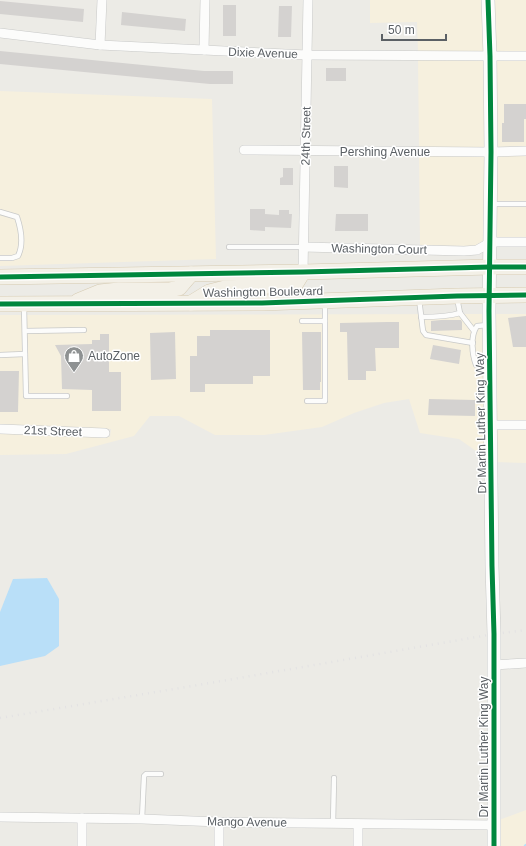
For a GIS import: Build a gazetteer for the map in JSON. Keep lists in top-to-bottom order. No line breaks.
{"streets":{"main road":["Washington Boulevard"],"street":["Dixie Avenue","24th Street","Pershing Avenue","Washington Court","Dr Martin Luther King Way","21st Street","Mango Avenue"]},"crossings":[["Dixie Avenue","24th Street"],["Dixie Avenue","Dr Martin Luther King Way"],["24th Street","Pershing Avenue"],["24th Street","Washington Court"],["24th Street","Washington Boulevard"],["Pershing Avenue","Dr Martin Luther King Way"],["Washington Court","Dr Martin Luther King Way"],["Washington Boulevard","Dr Martin Luther King Way"],["Dr Martin Luther King Way","Mango Avenue"]],"places":{"shop":["AutoZone"]},"scale_bar":"50 m"}
